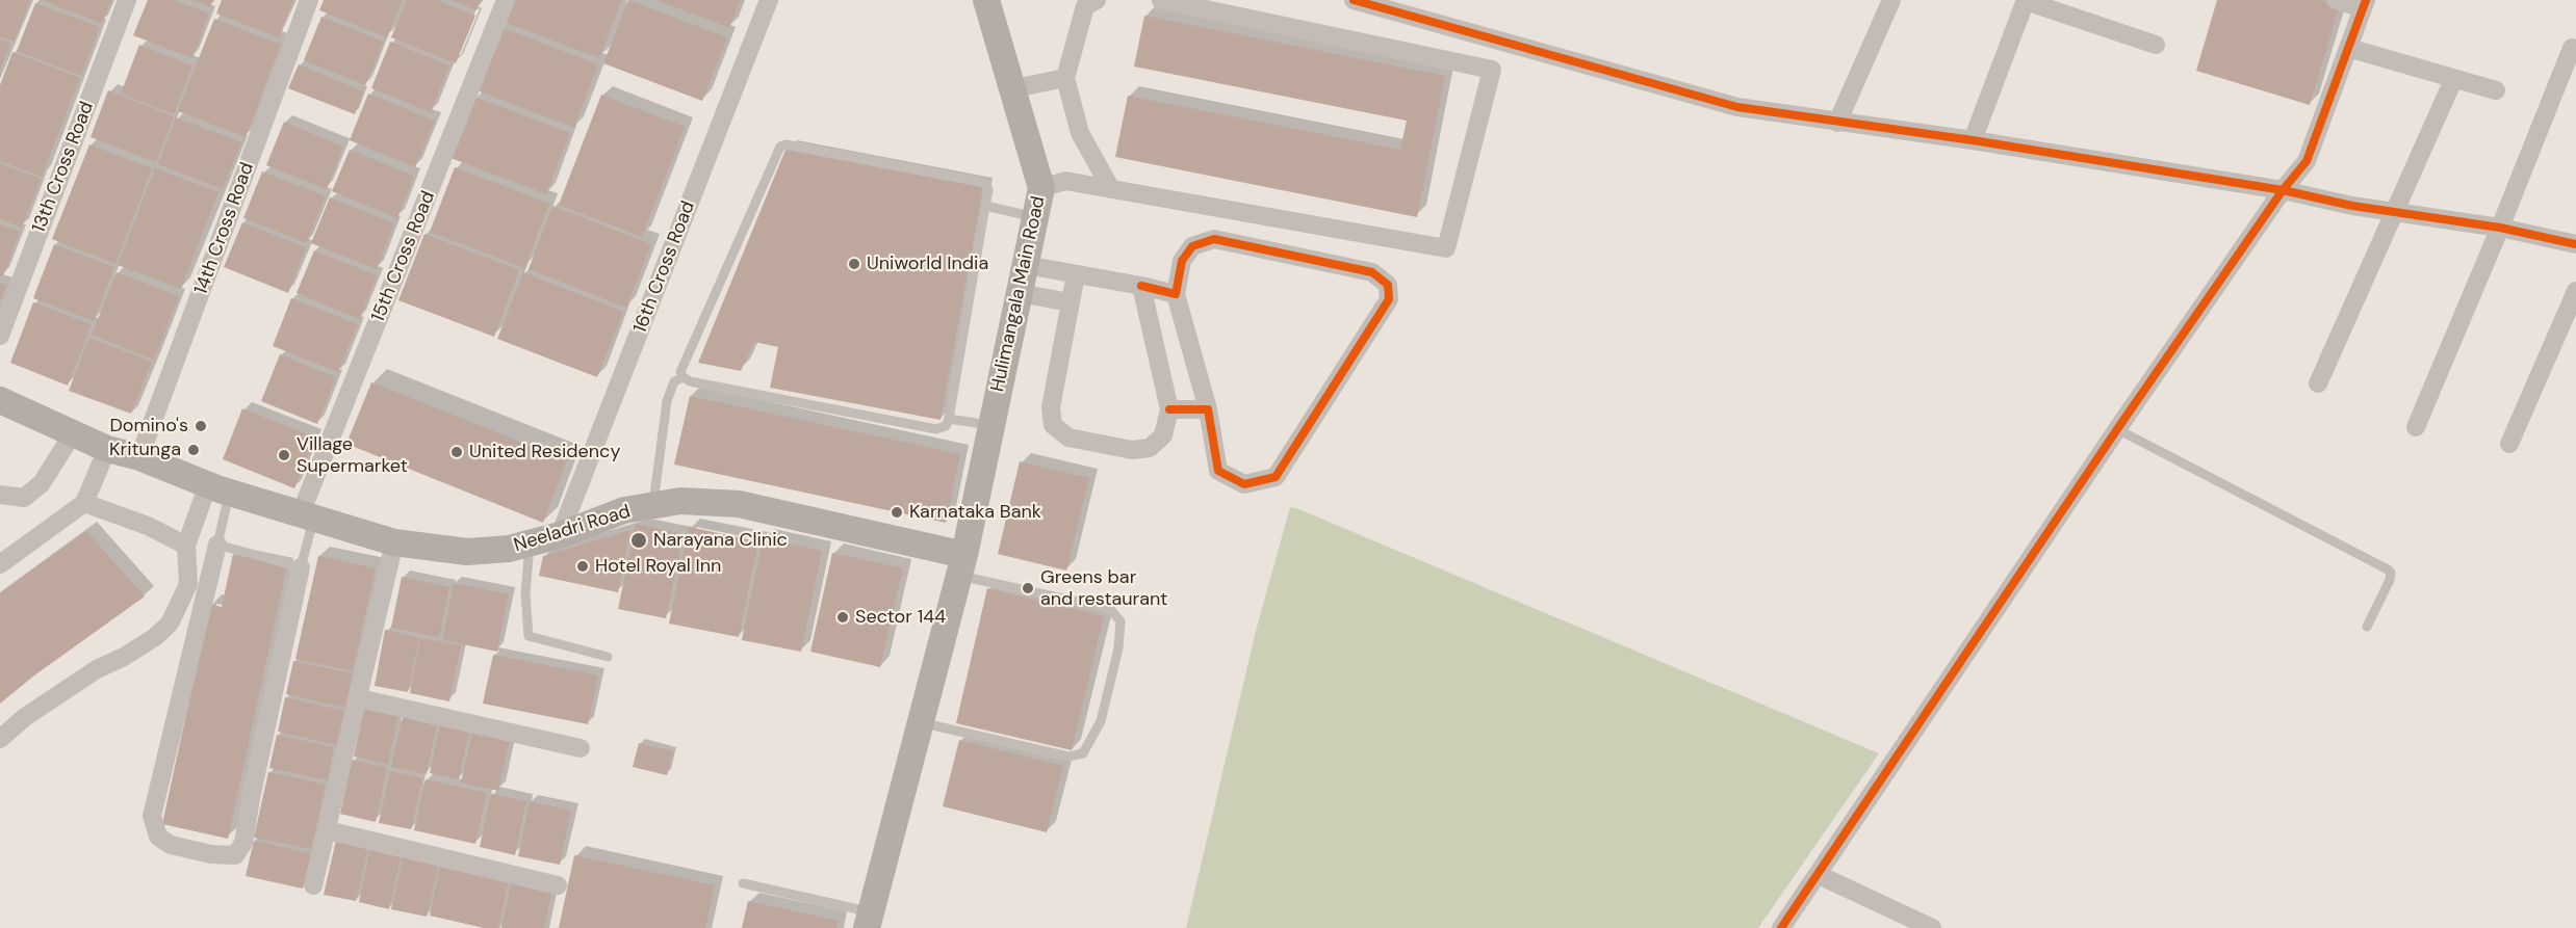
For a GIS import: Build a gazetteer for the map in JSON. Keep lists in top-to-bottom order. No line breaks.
{"streets":{"main road":["Hulimangala Main Road","Neeladri Road"],"street":["13th Cross Road","14th Cross Road","15th Cross Road","16th Cross Road"]},"crossings":[["14th Cross Road","Neeladri Road"],["15th Cross Road","Neeladri Road"],["16th Cross Road","Neeladri Road"],["Hulimangala Main Road","Neeladri Road"]],"places":["Uniworld India","Domino's","Kritunga","United Residency","Village Supermarket","Karnataka Bank","Narayana Clinic","Hotel Royal Inn","Greens bar and restaurant","Sector 144"]}
